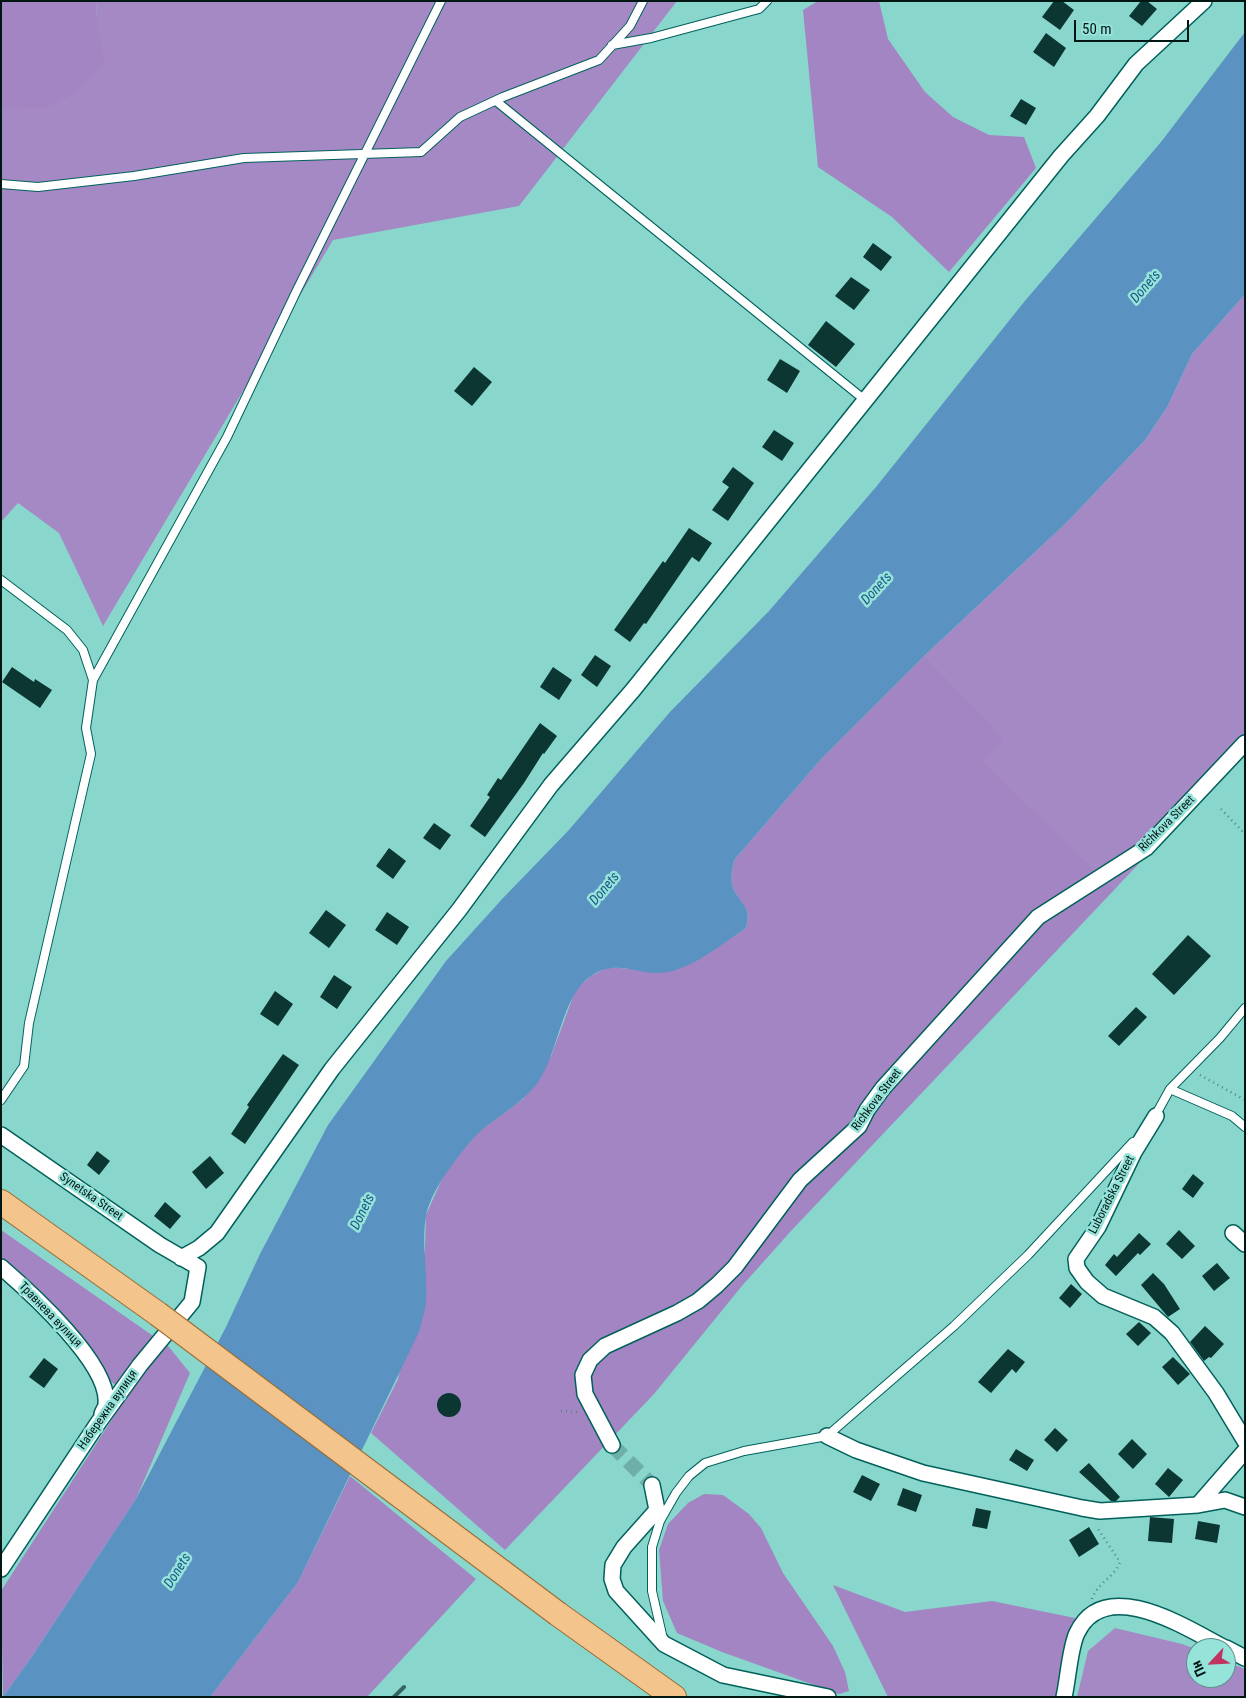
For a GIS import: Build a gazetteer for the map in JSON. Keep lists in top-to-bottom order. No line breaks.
{"streets":{"street":["Richkova Street","Luboradska Street","Synetska Street","Травнева вулиця","Набережна вулиця"]},"crossings":[["Synetska Street","Набережна вулиця"],["Травнева вулиця","Набережна вулиця"]],"water":["Donets"],"scale_bar":"50 m","north":"bottom left"}
